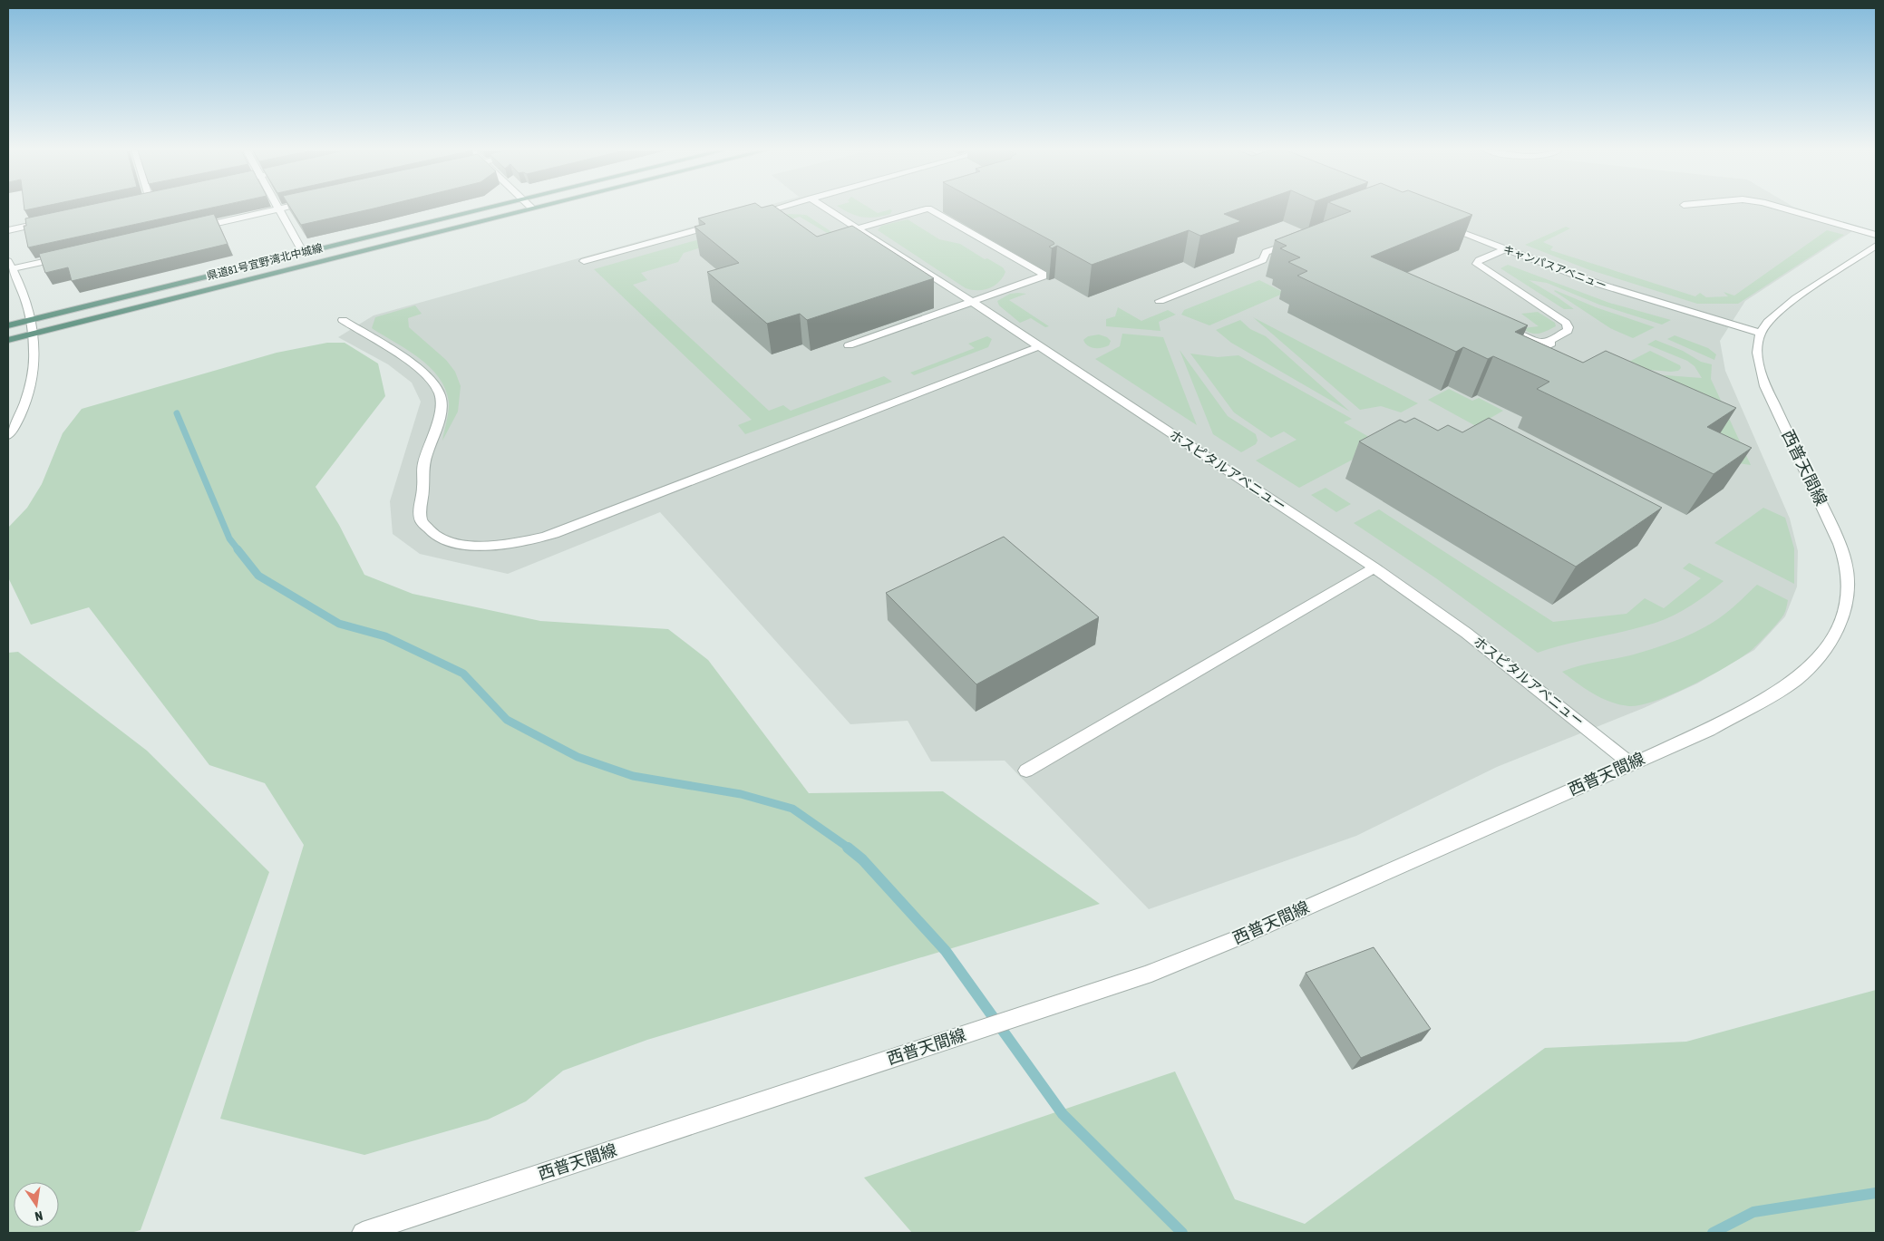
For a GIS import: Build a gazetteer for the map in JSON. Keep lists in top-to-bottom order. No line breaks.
{"streets":{"main road":["県道81号宜野湾北中城線"],"street":["キャンパスアベニュー","西普天間線","ホスピタルアベニュー"]},"crossings":[["キャンパスアベニュー","西普天間線"],["西普天間線","ホスピタルアベニュー"]],"north":"bottom"}
